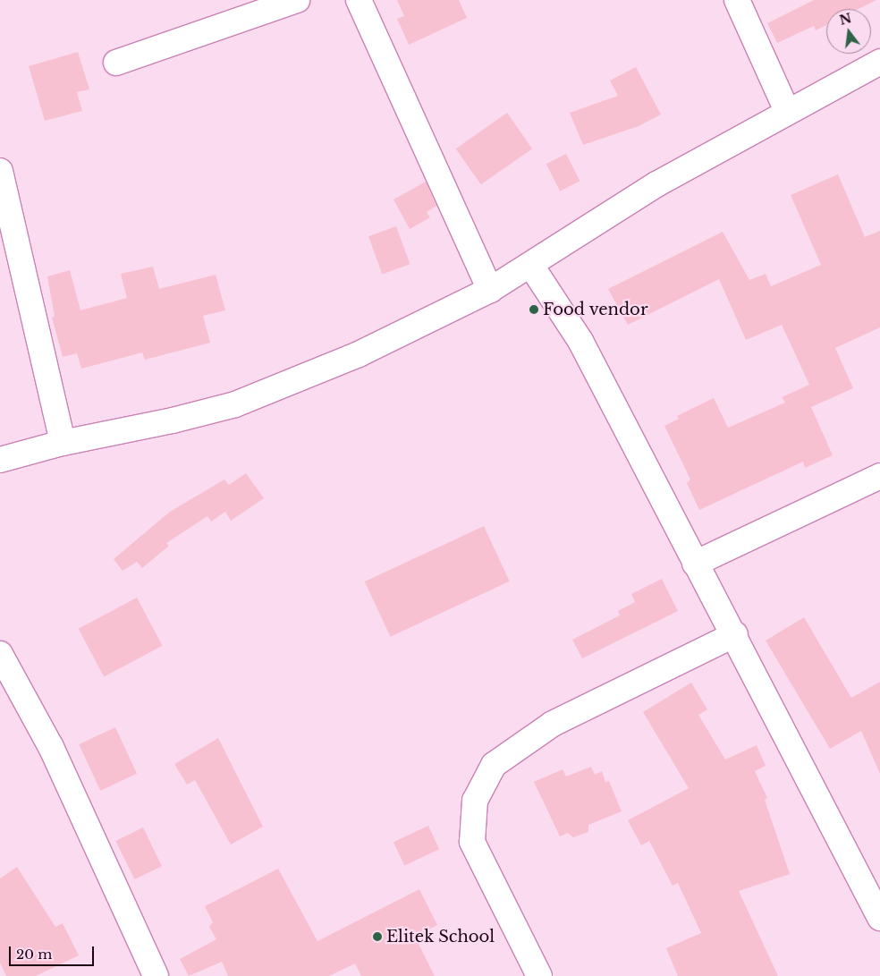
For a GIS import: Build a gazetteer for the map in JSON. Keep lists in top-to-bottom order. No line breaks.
{"places":["Food vendor","Elitek School"],"scale_bar":"20 m","north":"top"}
